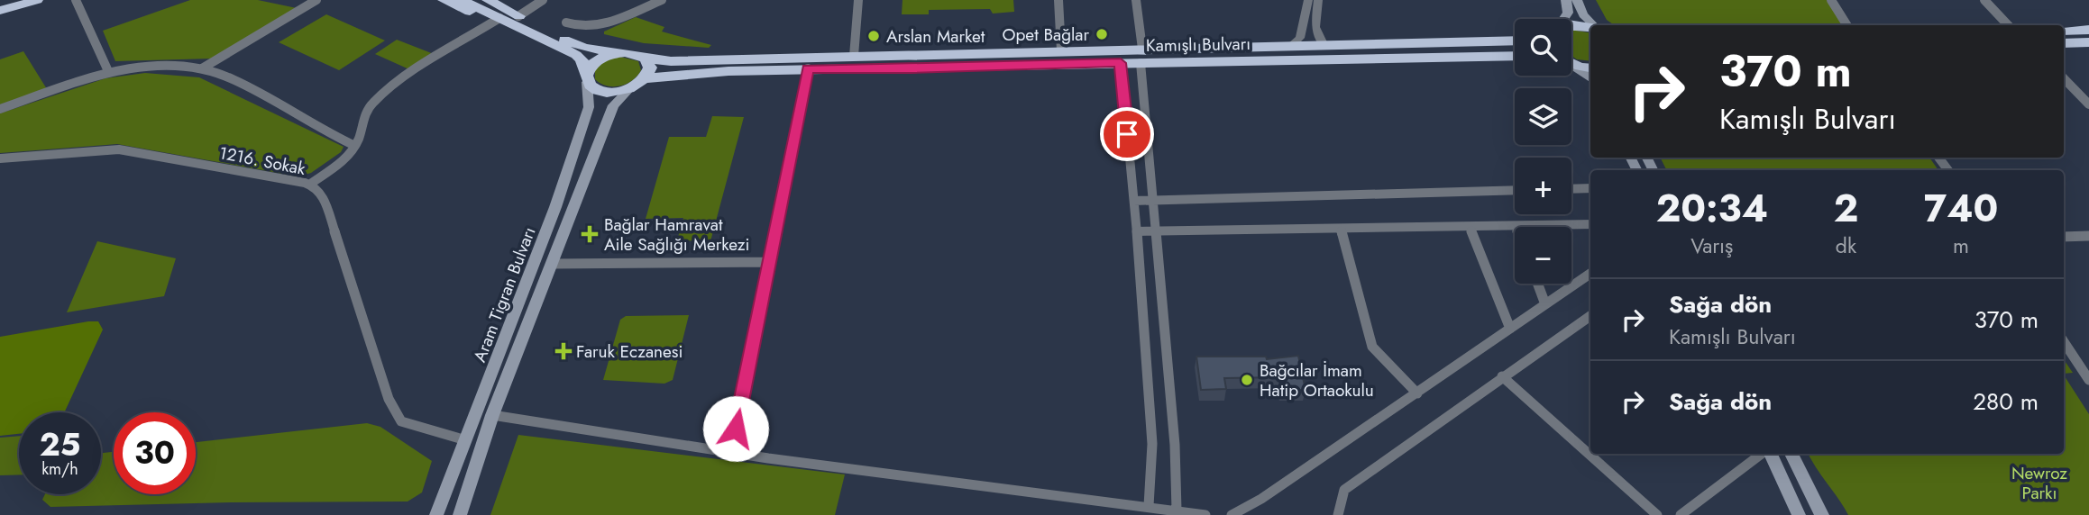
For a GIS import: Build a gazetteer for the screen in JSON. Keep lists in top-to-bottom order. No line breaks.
{"streets":{"highway":["Kamışlı Bulvarı"],"main road":["Aram Tigran Bulvarı"],"street":["1216. Sokak"]},"crossings":[["Kamışlı Bulvarı","Aram Tigran Bulvarı"],["1216. Sokak","Aram Tigran Bulvarı"]],"parks":["Newroz Parkı"],"places":{"other":["Opet Bağlar","Arslan Market","Bağcılar İmam Hatip Ortaokulu"],"health":["Bağlar Hamravat Aile Sağlığı Merkezi","Faruk Eczanesi"]},"page":{"map_buttons":["+","−"],"turn":["370 m","Kamışlı Bulvarı"],"eta":["20:34","Varış","2","dk","740","m"],"list":[{"name":"Sağa dön","note":"Kamışlı Bulvarı","value":"370 m"},{"name":"Sağa dön","value":"280 m"}],"speed":"25 km/h","limit":"30"}}
